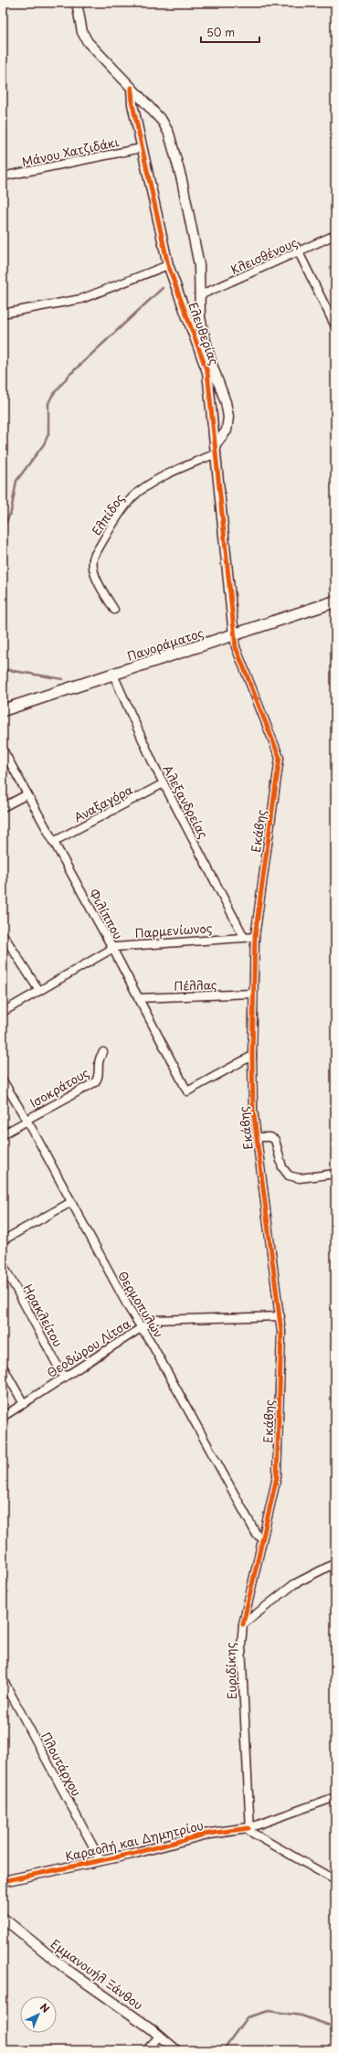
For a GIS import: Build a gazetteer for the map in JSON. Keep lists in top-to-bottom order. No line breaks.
{"streets":{"main road":["Πανοράματος"],"street":["Μάνου Χατζιδάκι","Κλεισθένους","Ελευθερίας","Ελπίδος","Αλεξανδρείας","Αναξαγόρα","Εκάβης","Φιλίππου","Παρμενίωνος","Πέλλας","Ισοκράτους","Θερμοπυλών","Ηρακλείτου","Θεοδώρου Λίτσα","Ευριδίκης","Πλουτάρχου","Καραολή και Δημητρίου","Εμμανουήλ Ξάνθου"]},"crossings":[["Μάνου Χατζιδάκι","Ελευθερίας"],["Κλεισθένους","Ελευθερίας"],["Ελευθερίας","Ελπίδος"],["Ελευθερίας","Πανοράματος"],["Ελευθερίας","Εκάβης"],["Πανοράματος","Αλεξανδρείας"],["Πανοράματος","Εκάβης"],["Αλεξανδρείας","Αναξαγόρα"],["Αλεξανδρείας","Παρμενίωνος"],["Αναξαγόρα","Φιλίππου"],["Εκάβης","Φιλίππου"],["Εκάβης","Παρμενίωνος"],["Εκάβης","Πέλλας"],["Εκάβης","Θερμοπυλών"],["Εκάβης","Θεοδώρου Λίτσα"],["Εκάβης","Ευριδίκης"],["Φιλίππου","Παρμενίωνος"],["Φιλίππου","Πέλλας"],["Ισοκράτους","Θερμοπυλών"],["Θερμοπυλών","Θεοδώρου Λίτσα"],["Ηρακλείτου","Θεοδώρου Λίτσα"],["Ευριδίκης","Καραολή και Δημητρίου"],["Πλουτάρχου","Καραολή και Δημητρίου"]],"scale_bar":"50 m","north":"top right"}
